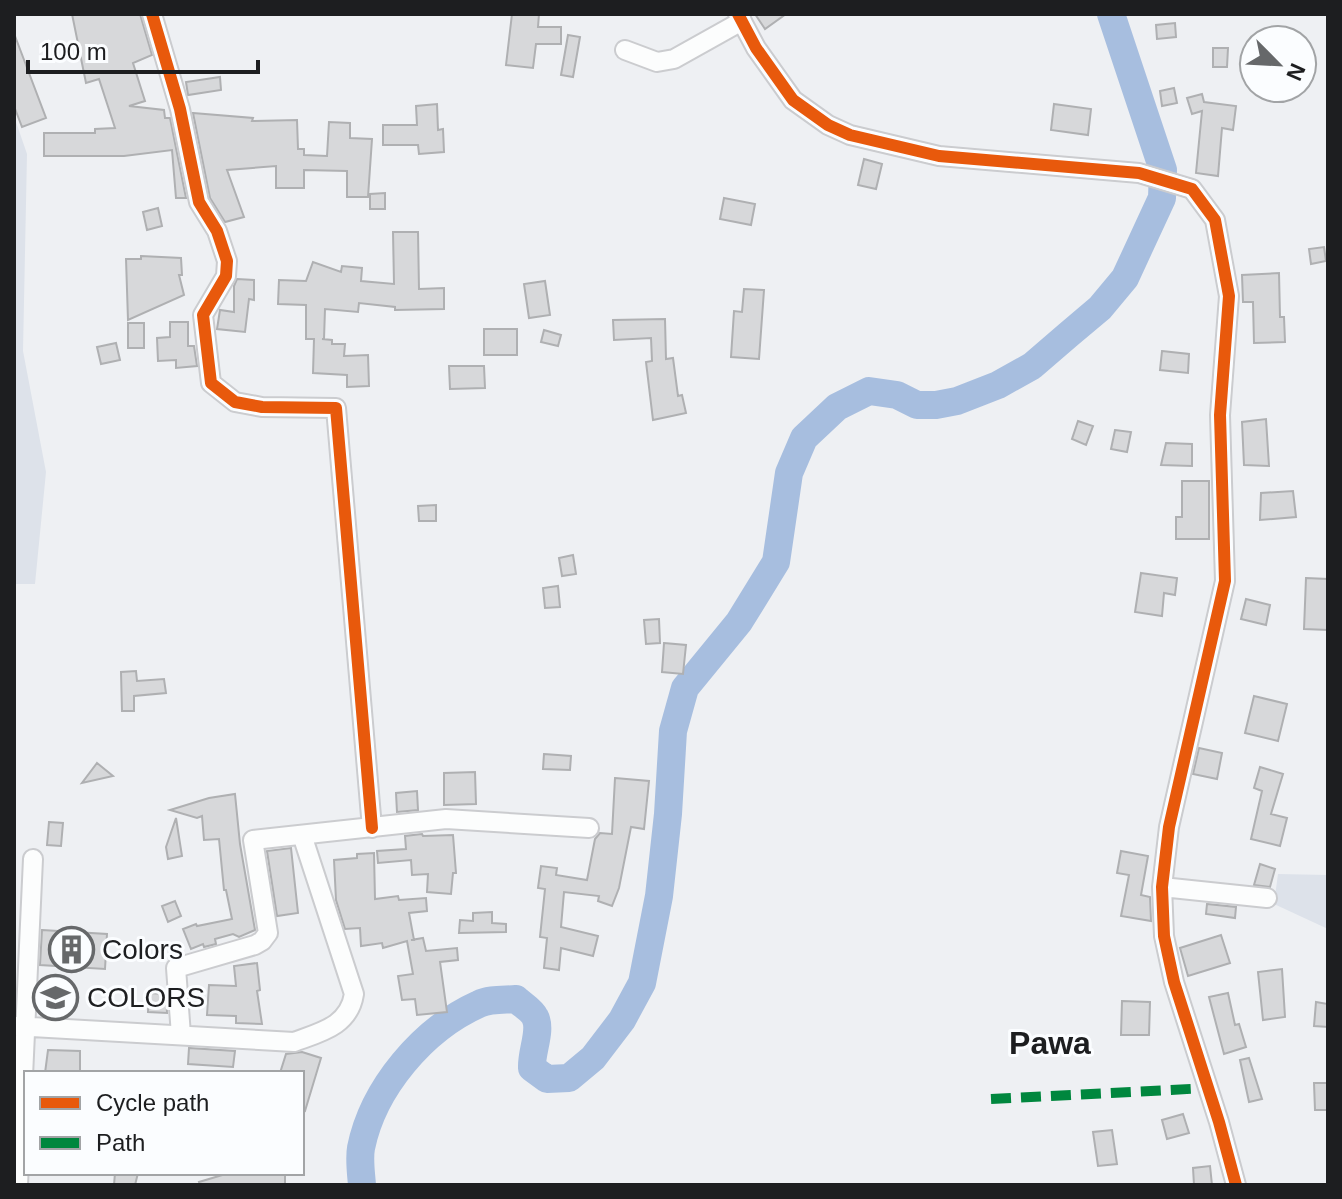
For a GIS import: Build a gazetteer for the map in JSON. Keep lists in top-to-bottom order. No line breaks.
{"districts":["Pawa"],"places":{"building":["Colors"],"school or university":["COLORS"]},"legend":["Cycle path","Path"],"scale_bar":"100 m","north":"bottom right"}
